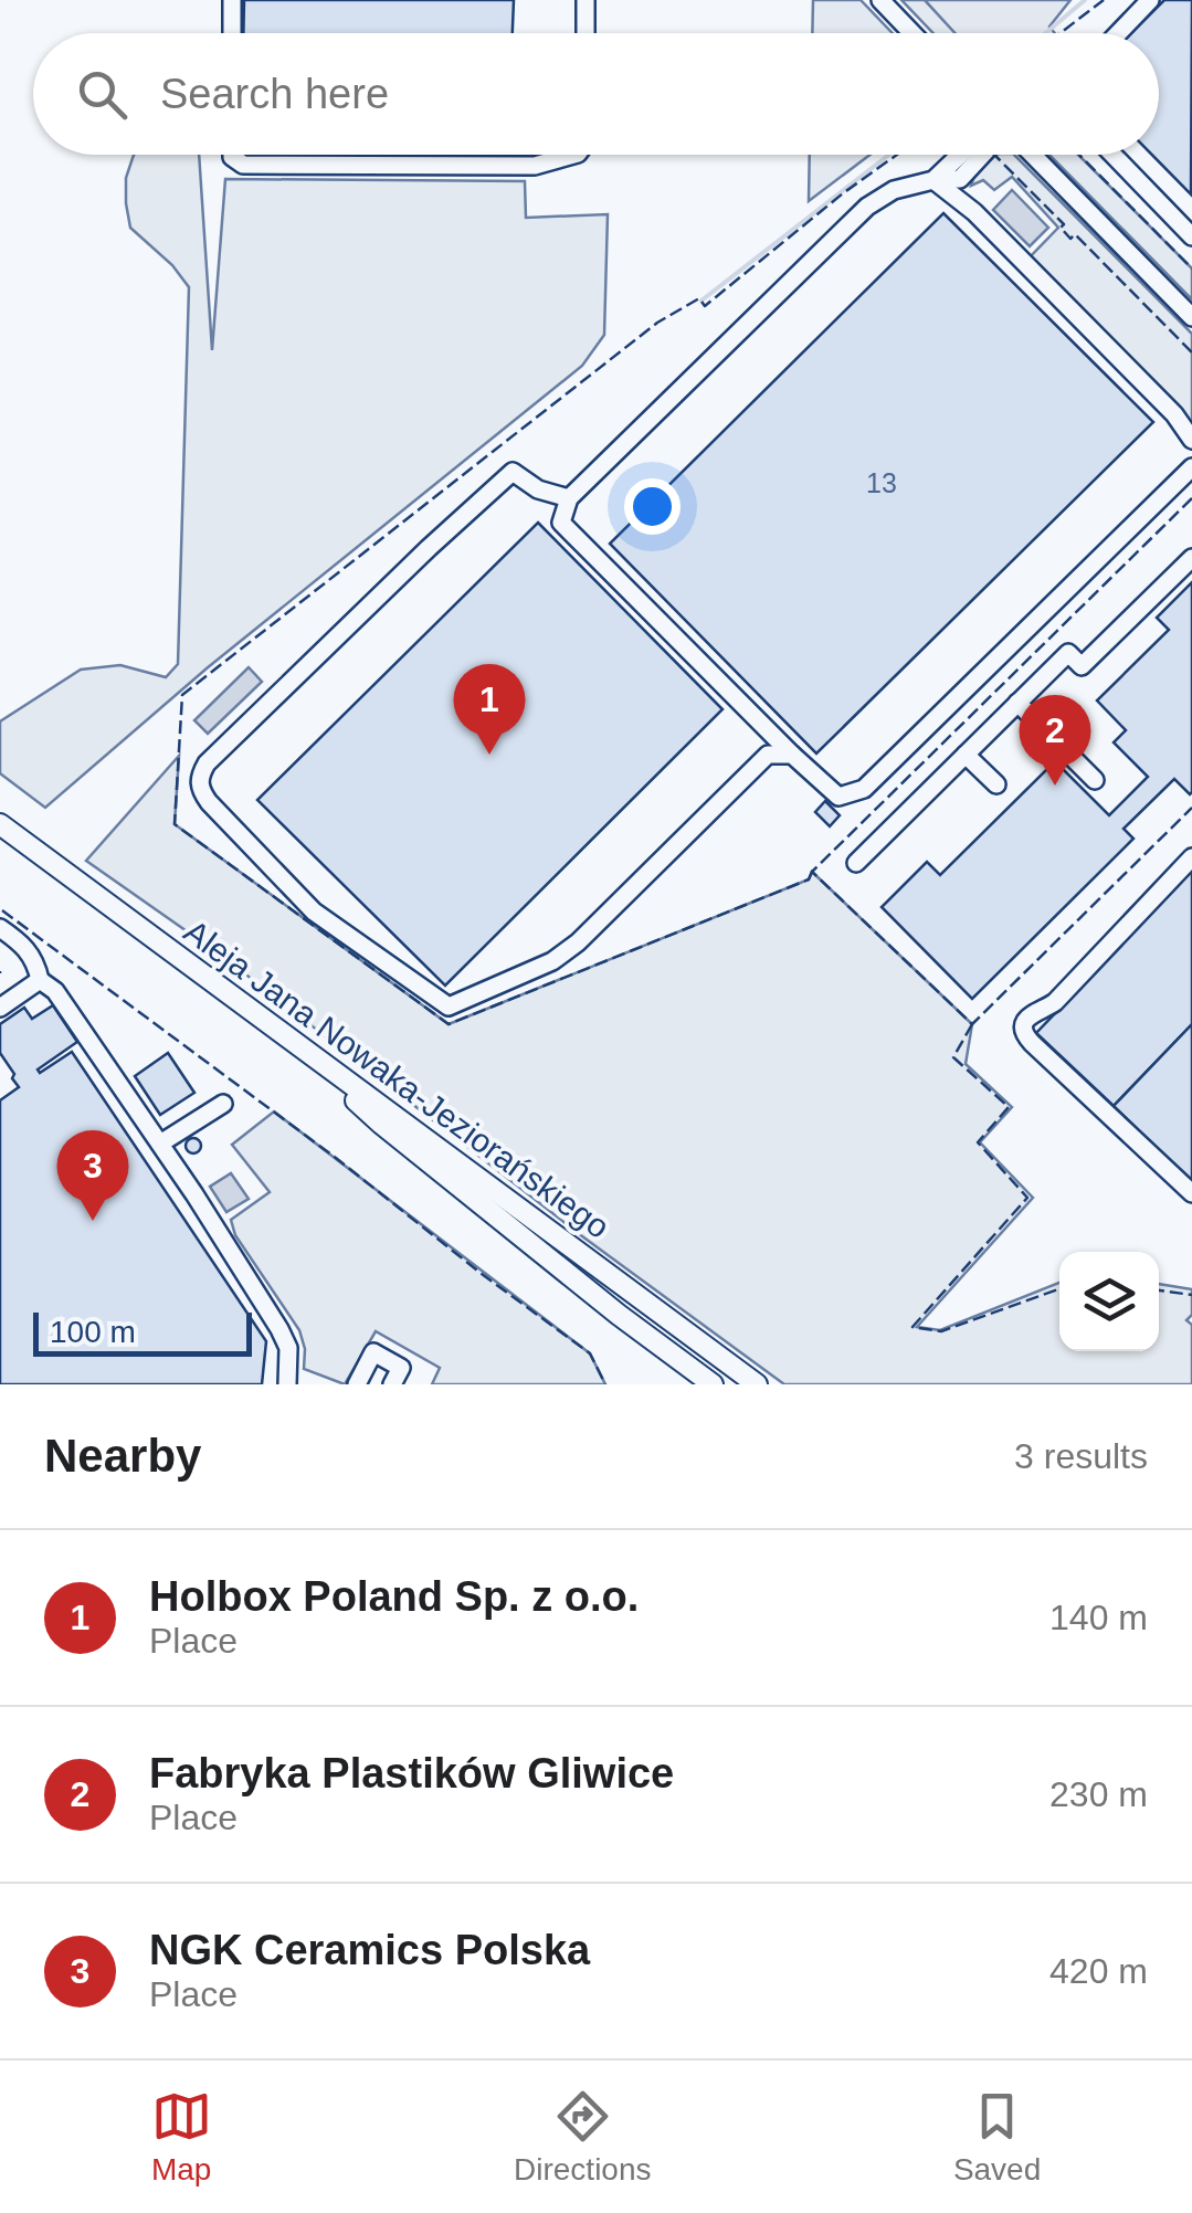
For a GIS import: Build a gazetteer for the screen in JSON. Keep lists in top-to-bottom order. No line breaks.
{"streets":{"main road":["Aleja Jana Nowaka-Jeziorańskiego"]},"house_numbers":["13"],"scale_bar":"100 m","page":{"search":"Search here","pins":["1","2","3"],"scale":"100 m","heading":["Nearby","3 results"],"list":[{"mark":"1","name":"Holbox Poland Sp. z o.o.","note":"Place","value":"140 m"},{"mark":"2","name":"Fabryka Plastików Gliwice","note":"Place","value":"230 m"},{"mark":"3","name":"NGK Ceramics Polska","note":"Place","value":"420 m"}],"nav":["Map","Directions","Saved"]}}
